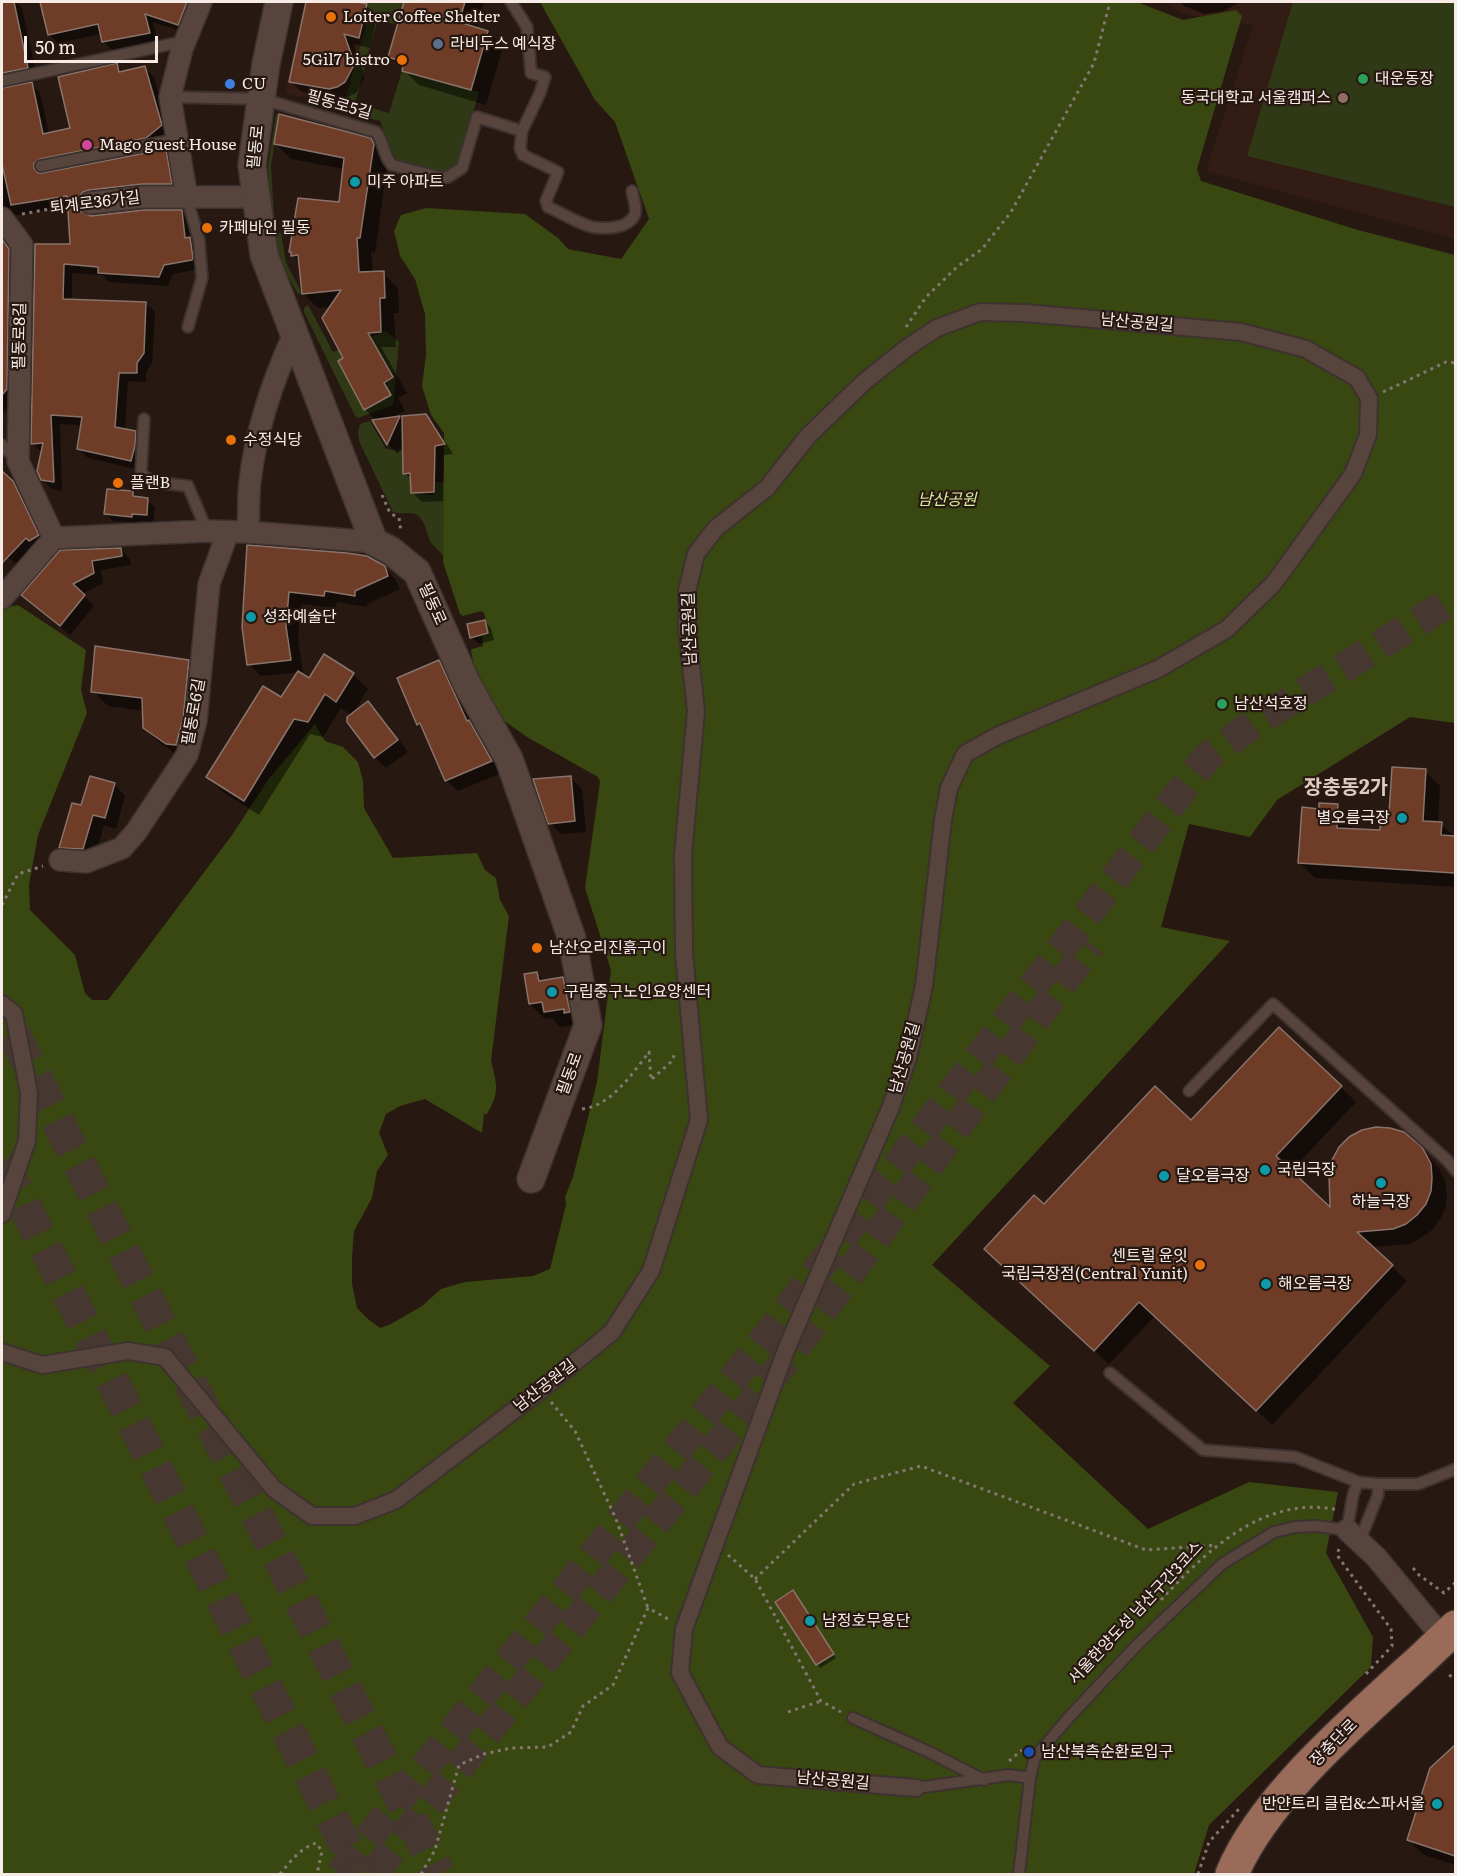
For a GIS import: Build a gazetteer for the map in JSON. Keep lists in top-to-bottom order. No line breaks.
{"streets":{"main road":["장충단로"],"street":["필동로","퇴계로36가길","남산공원길","필동로8길","필동로6길"],"lane":["필동로5길"],"path":["서울한양도성 남산구간3코스"]},"crossings":[["필동로5길","필동로"],["필동로","퇴계로36가길"],["필동로","필동로6길"],["퇴계로36가길","필동로8길"]],"districts":["장충동2가"],"parks":["남산공원"],"places":["Loiter Coffee Shelter","라비두스 예식장","5Gil7 bistro","대운동장","CU","동국대학교 서울캠퍼스","Mago guest House","미주 아파트","카페바인 필동","수정식당","플랜B","성좌예술단","남산석호정","별오름극장","남산오리진흙구이","구립중구노인요양센터","국립극장","달오름극장","하늘극장","센트럴 윤잇 국립극장점(Central Yunit)","해오름극장","남정호무용단","남산북측순환로입구","반얀트리 클럽&스파서울"],"scale_bar":"50 m"}
